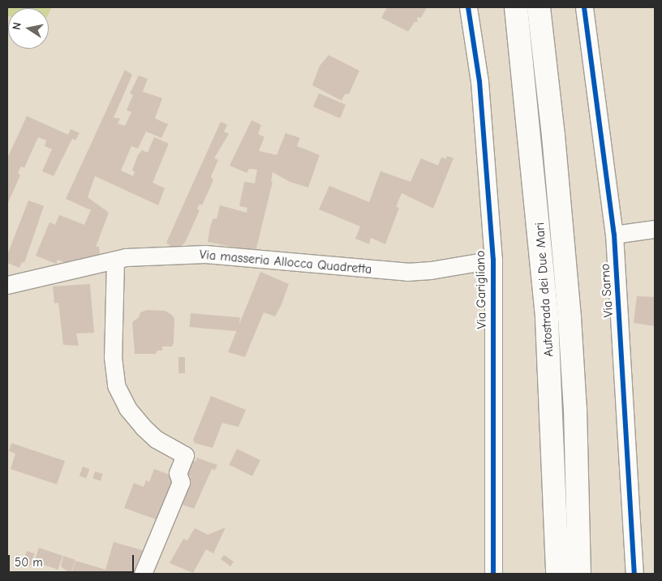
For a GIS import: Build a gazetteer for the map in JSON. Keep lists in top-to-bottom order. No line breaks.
{"streets":{"highway":["Autostrada dei Due Mari"],"street":["Via masseria Allocca Quadretta","Via Garigliano","Via Sarno"]},"crossings":[["Via masseria Allocca Quadretta","Via Garigliano"]],"scale_bar":"50 m","north":"left"}
